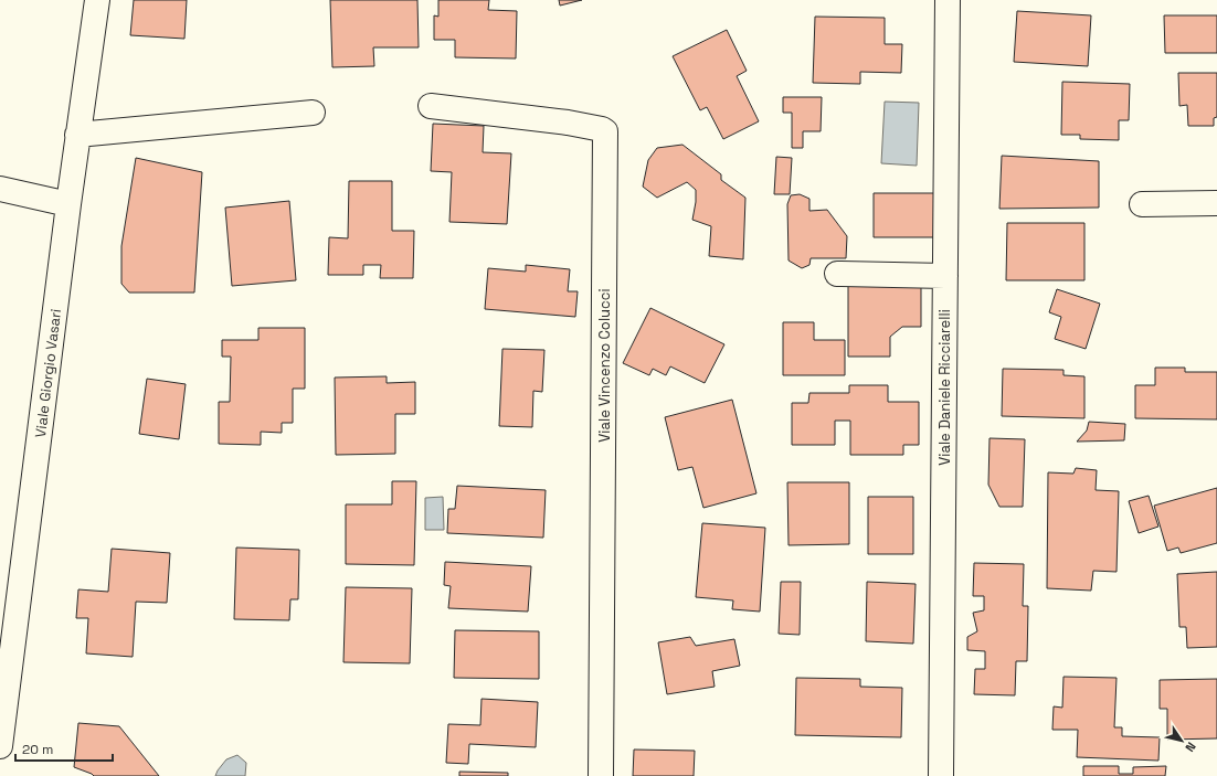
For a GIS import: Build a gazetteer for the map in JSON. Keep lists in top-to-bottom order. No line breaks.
{"streets":{"street":["Viale Vincenzo Colucci","Viale Giorgio Vasari","Viale Daniele Ricciarelli"]},"scale_bar":"20 m","north":"bottom right"}
